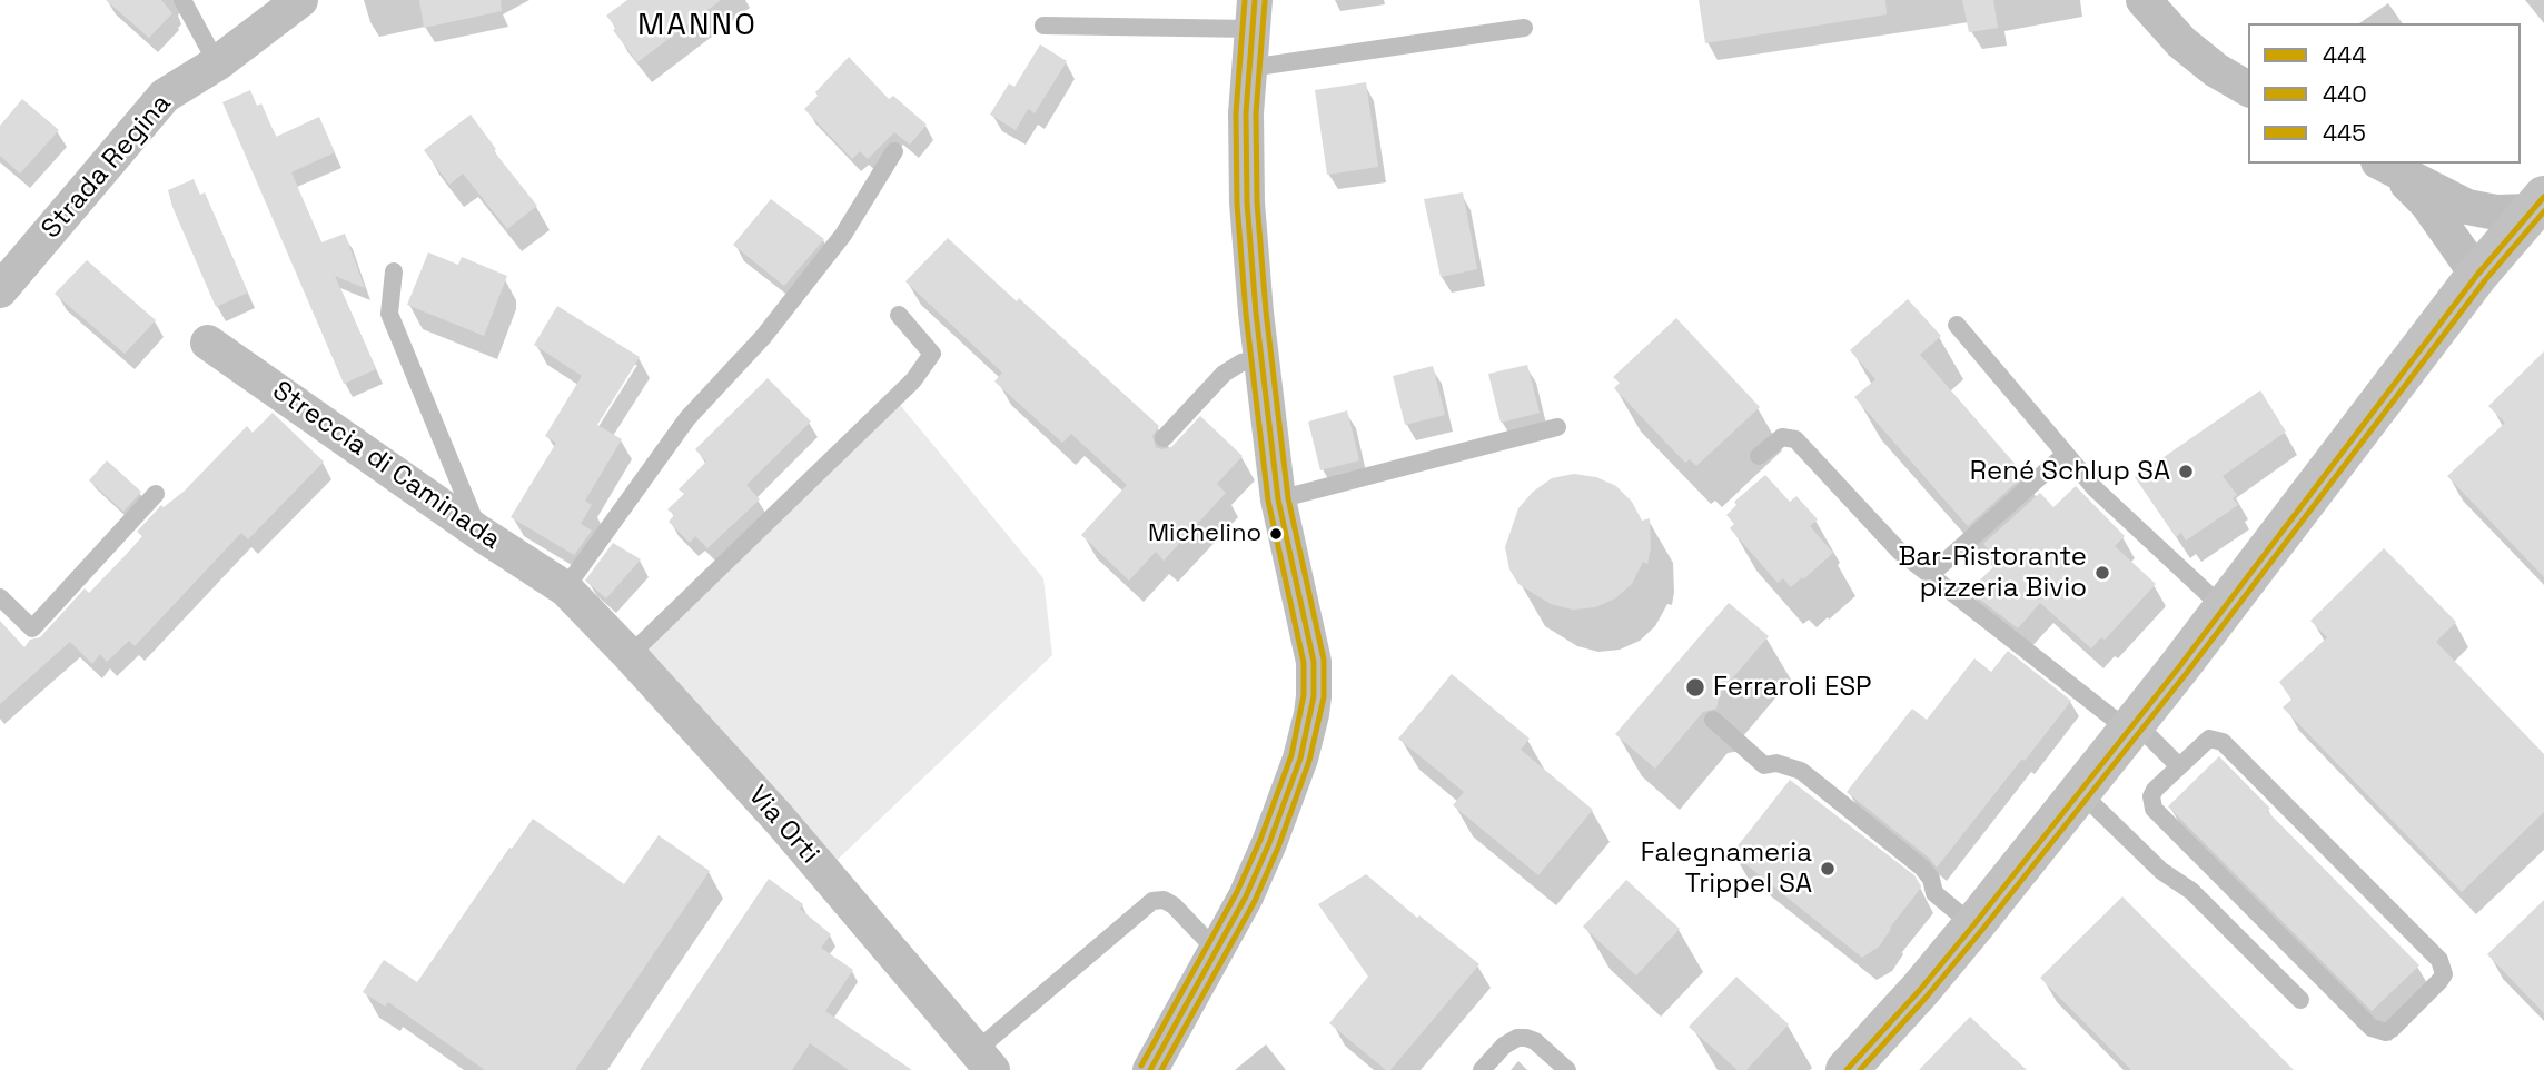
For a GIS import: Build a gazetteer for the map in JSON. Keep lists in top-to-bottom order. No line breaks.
{"streets":{"street":["Strada Regina","Streccia di Caminada","Via Orti"]},"crossings":[["Streccia di Caminada","Via Orti"]],"districts":["MANNO"],"places":["René Schlup SA","Michelino","Bar-Ristorante pizzeria Bivio","Ferraroli ESP","Falegnameria Trippel SA"],"lines":["transit line 444","transit line 445","transit line 440"],"legend":["444","440","445"]}
